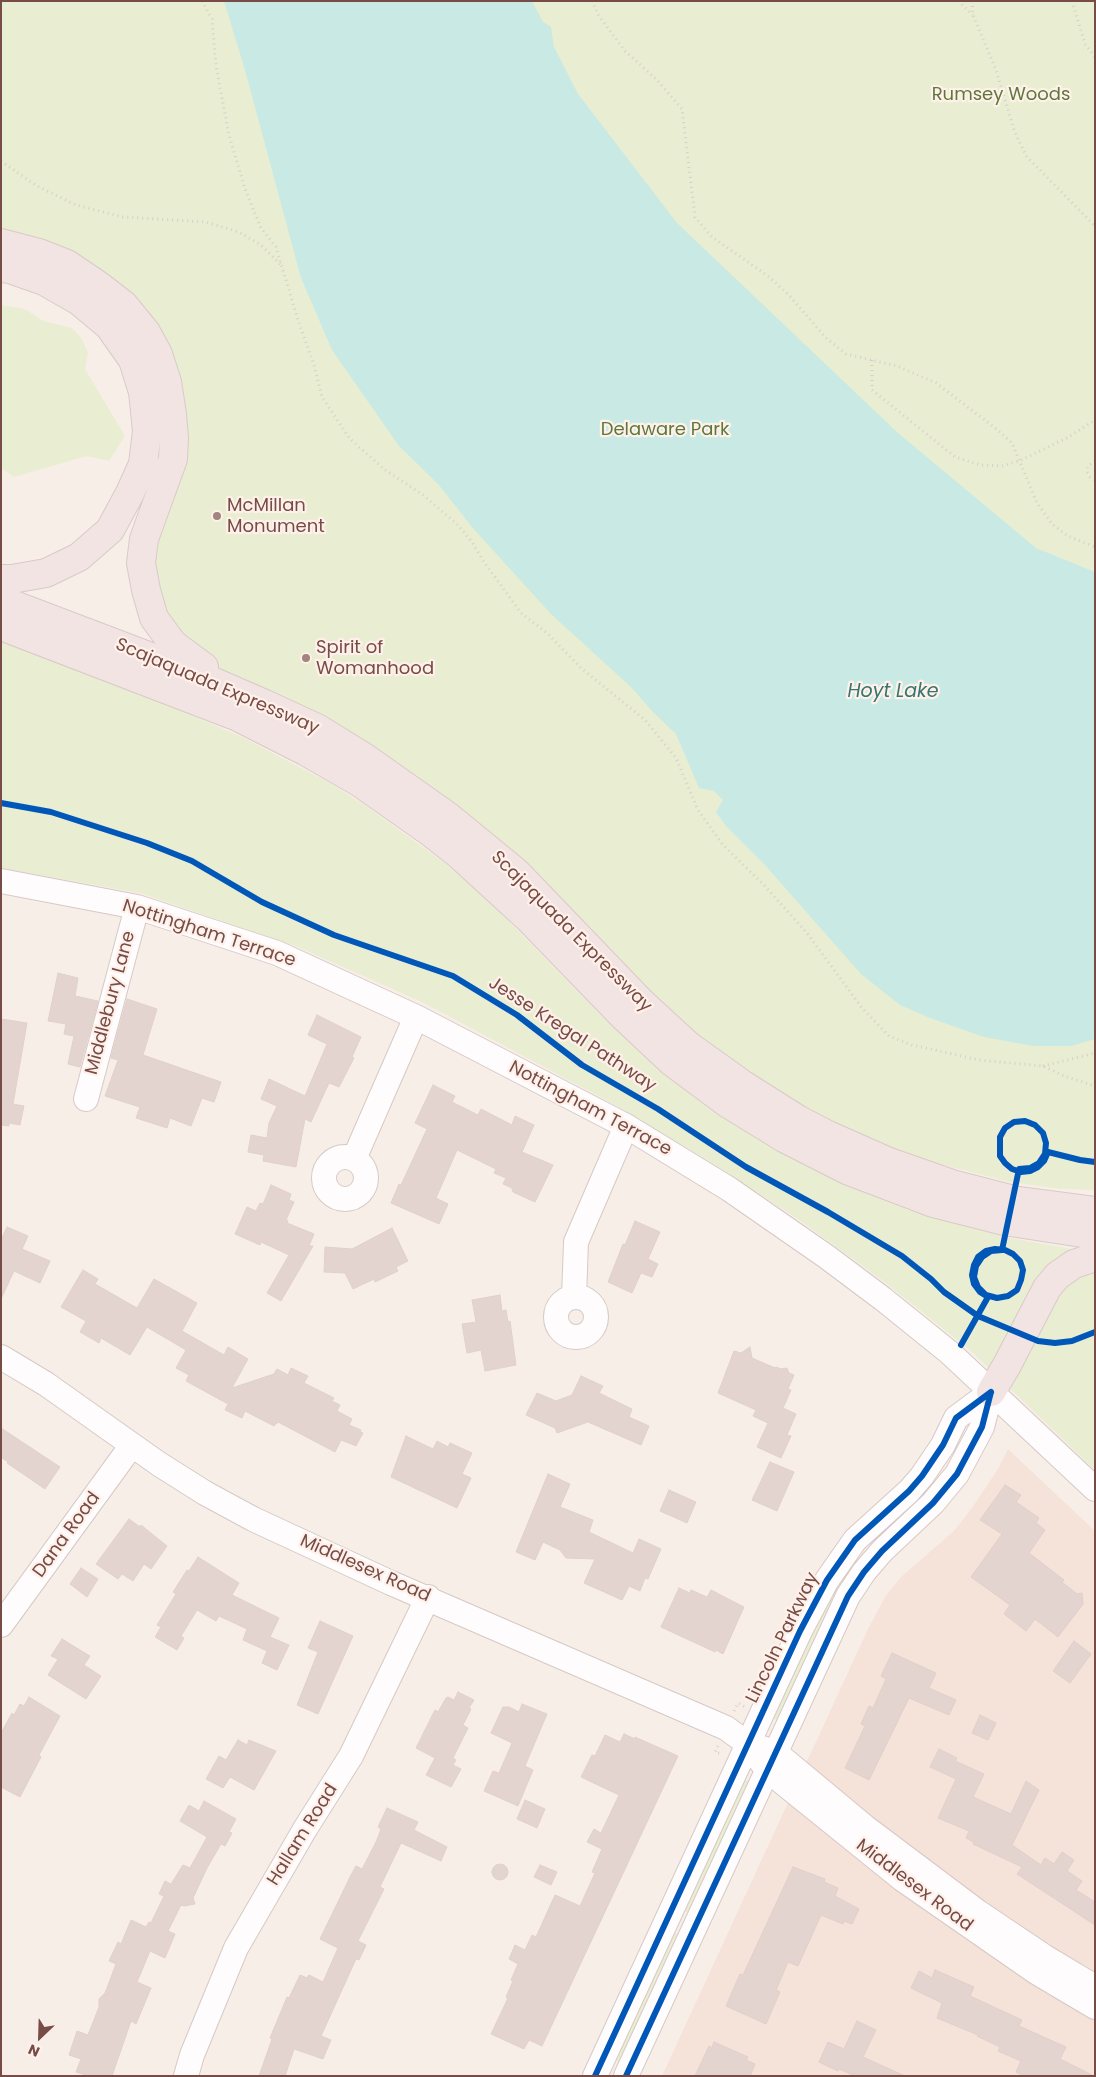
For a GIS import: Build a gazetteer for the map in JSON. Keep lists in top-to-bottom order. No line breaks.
{"streets":{"highway":["Scajaquada Expressway"],"street":["Nottingham Terrace","Middlebury Lane","Dana Road","Middlesex Road","Lincoln Parkway","Hallam Road"],"cycle path":["Jesse Kregal Pathway"]},"crossings":[["Nottingham Terrace","Middlebury Lane"],["Nottingham Terrace","Lincoln Parkway"],["Dana Road","Middlesex Road"],["Middlesex Road","Lincoln Parkway"],["Middlesex Road","Hallam Road"]],"water":["Hoyt Lake"],"parks":["Rumsey Woods","Delaware Park"],"places":["McMillan Monument","Spirit of Womanhood"],"north":"bottom left"}
